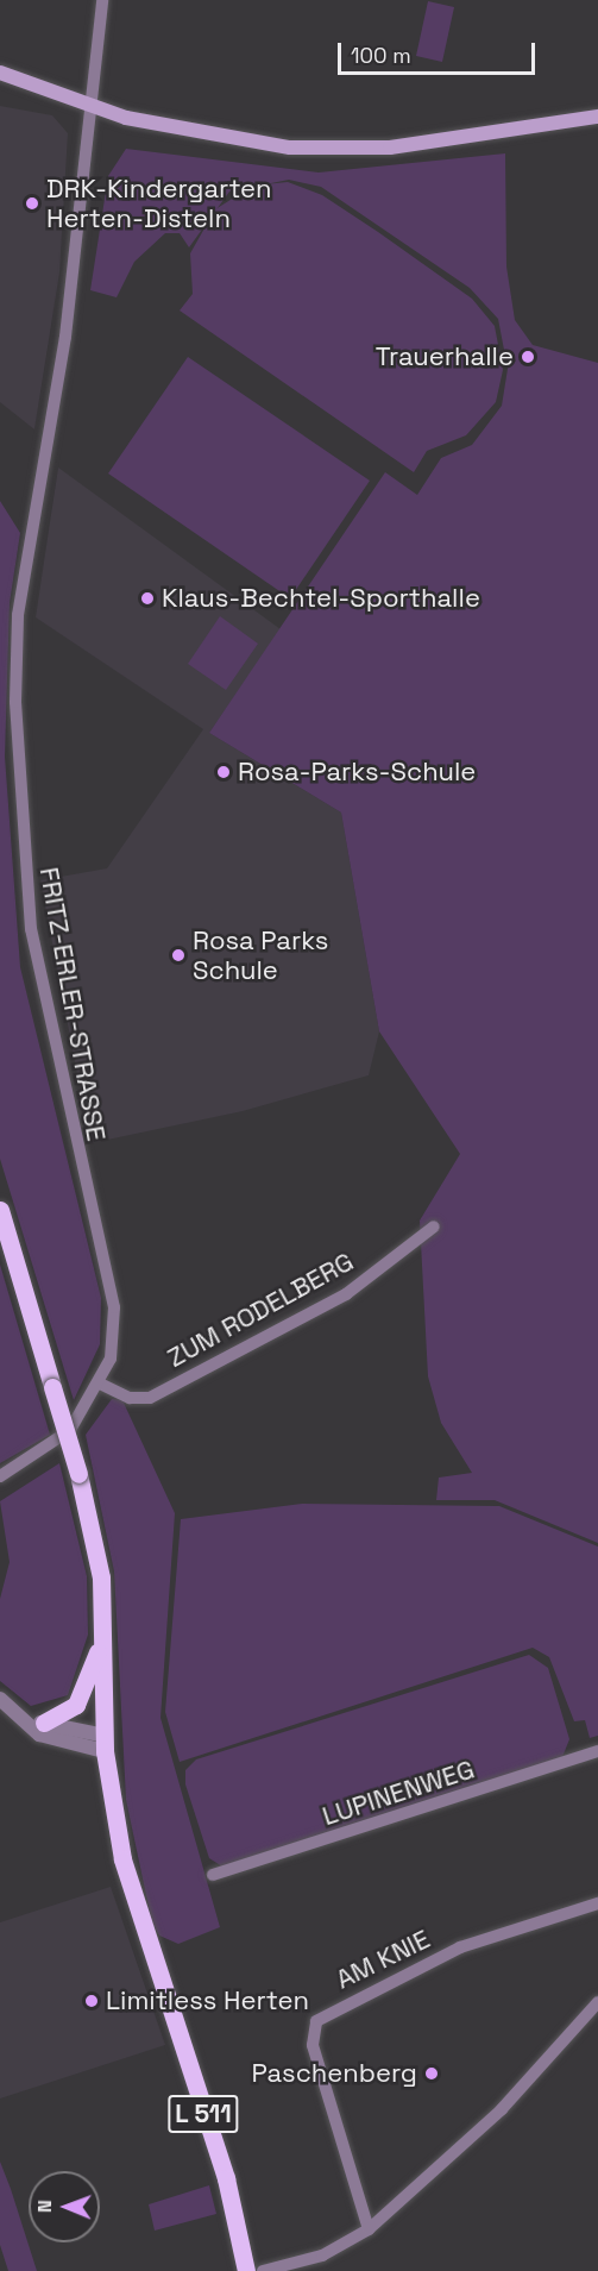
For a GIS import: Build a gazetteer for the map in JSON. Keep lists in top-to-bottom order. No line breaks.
{"streets":{"main road":["L 511"],"street":["FRITZ-ERLER-STRASSE","ZUM RODELBERG","LUPINENWEG","AM KNIE"]},"crossings":[["FRITZ-ERLER-STRASSE","ZUM RODELBERG"]],"places":["DRK-Kindergarten Herten-Disteln","Trauerhalle","Klaus-Bechtel-Sporthalle","Rosa-Parks-Schule","Rosa Parks Schule","Limitless Herten","Paschenberg"],"scale_bar":"100 m","north":"left"}
